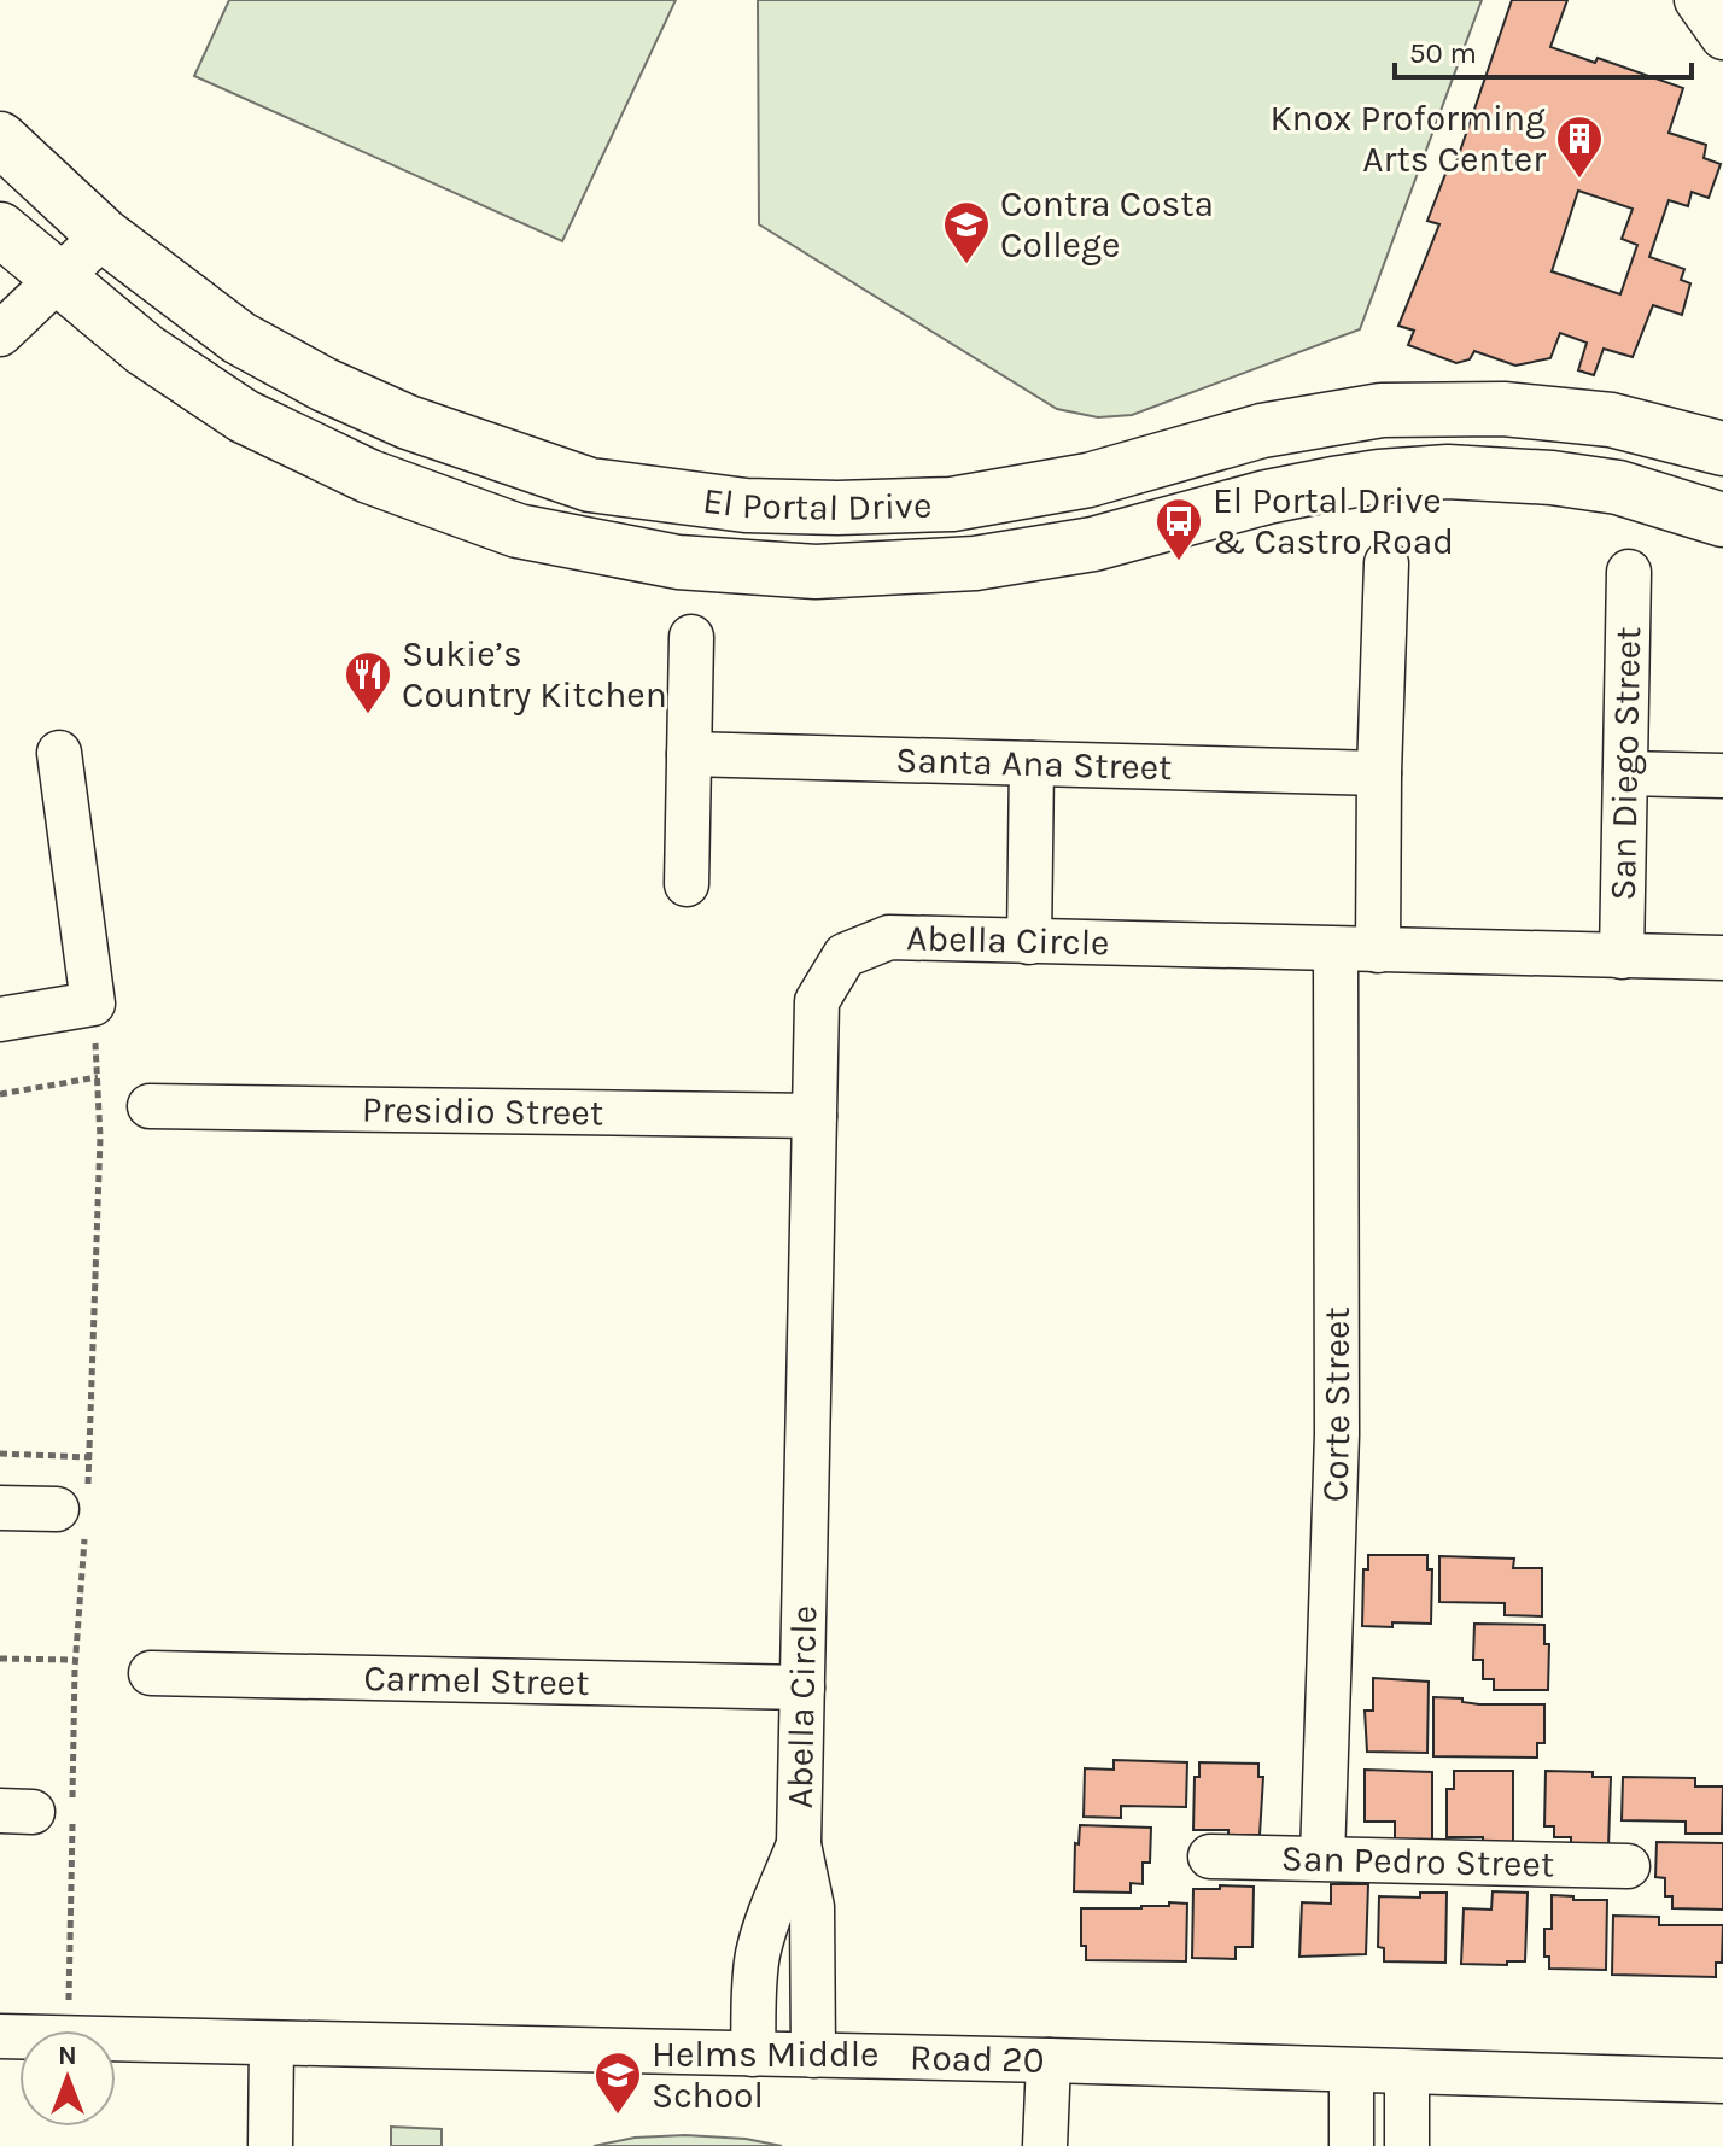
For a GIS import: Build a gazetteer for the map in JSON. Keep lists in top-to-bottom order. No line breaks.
{"streets":{"main road":["El Portal Drive"],"street":["Santa Ana Street","San Diego Street","Abella Circle","Presidio Street","Corte Street","Carmel Street","San Pedro Street","Road 20"]},"crossings":[["Santa Ana Street","Corte Street"],["San Diego Street","Abella Circle"],["Abella Circle","Presidio Street"],["Abella Circle","Corte Street"],["Abella Circle","Carmel Street"],["Abella Circle","Road 20"],["Corte Street","San Pedro Street"]],"places":{"building":["Knox Proforming Arts Center"],"school or university":["Contra Costa College","Helms Middle School"],"bus stop":["El Portal Drive & Castro Road"],"restaurant":["Sukie’s Country Kitchen"]},"scale_bar":"50 m","north":"top"}
